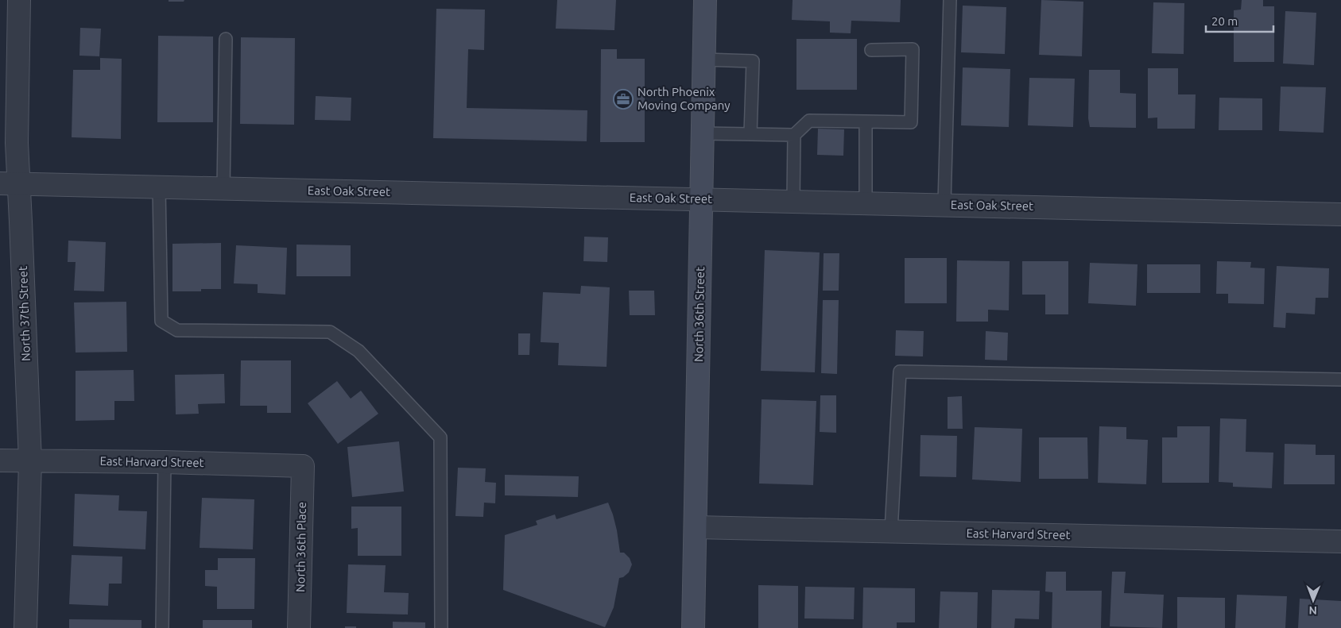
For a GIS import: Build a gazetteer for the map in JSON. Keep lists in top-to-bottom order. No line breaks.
{"streets":{"main road":["North 36th Street"],"street":["East Oak Street","North 37th Street","East Harvard Street","North 36th Place"]},"crossings":[["East Oak Street","North 37th Street"],["East Oak Street","North 36th Street"],["North 37th Street","East Harvard Street"],["North 36th Street","East Harvard Street"],["East Harvard Street","North 36th Place"]],"places":{"office":["North Phoenix Moving Company"]},"scale_bar":"20 m","north":"bottom"}
